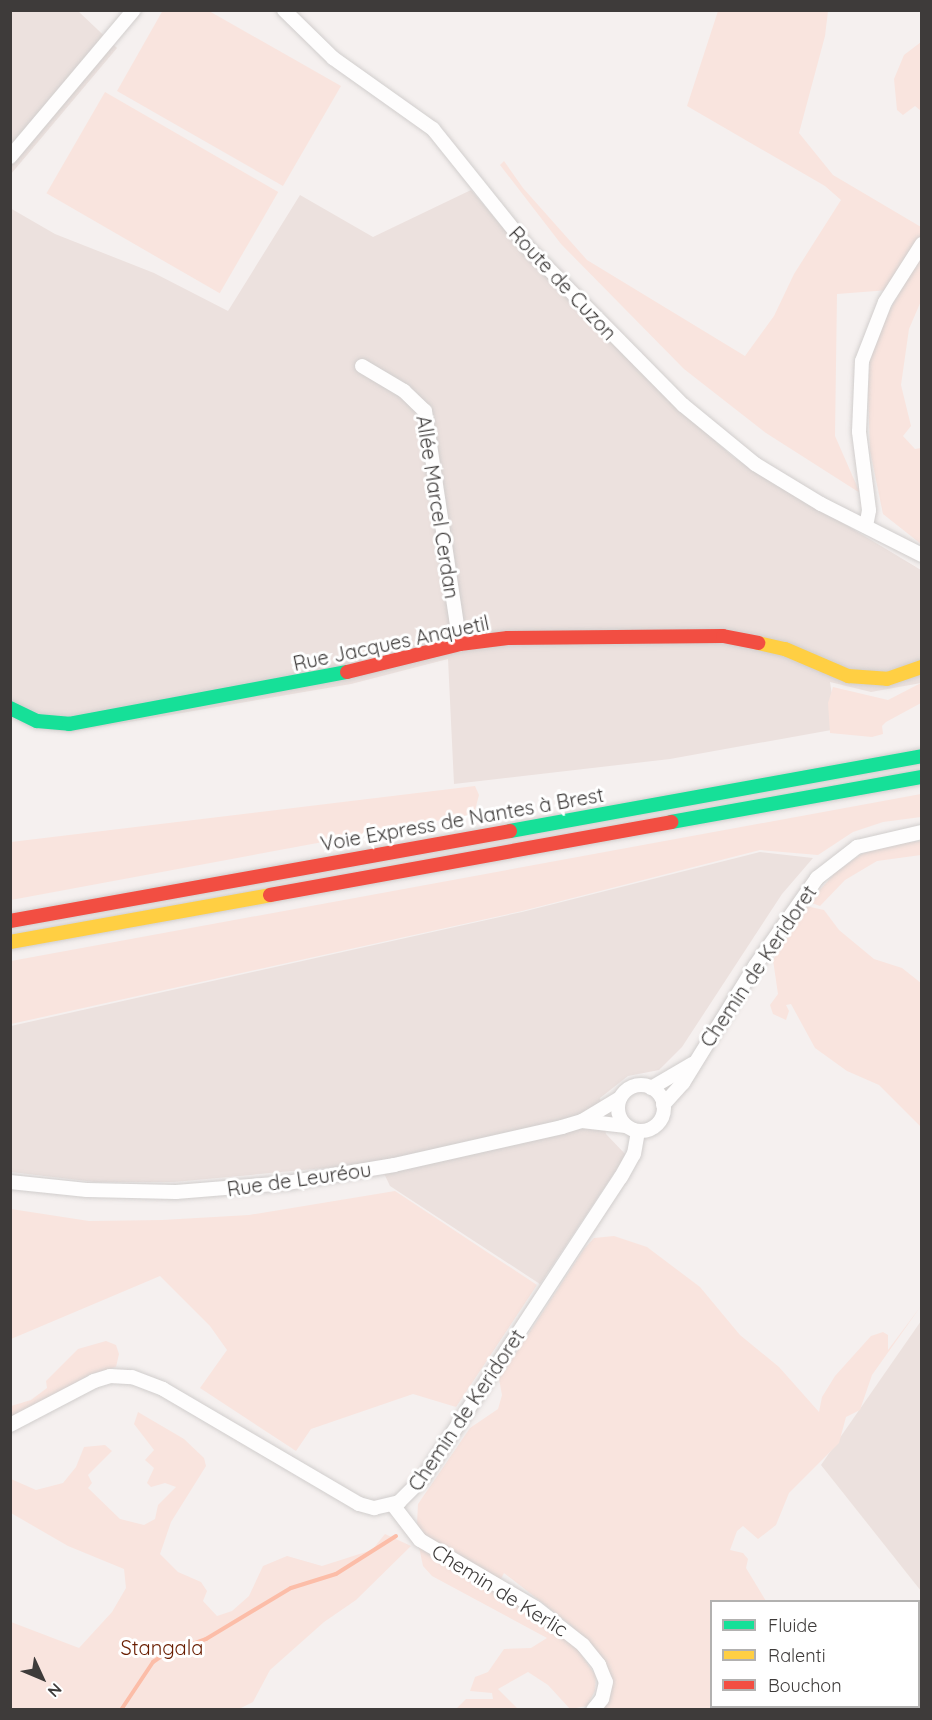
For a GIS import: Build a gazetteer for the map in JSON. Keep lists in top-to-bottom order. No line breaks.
{"streets":{"main road":["Rue Jacques Anquetil","Voie Express de Nantes à Brest"],"street":["Route de Cuzon","Allée Marcel Cerdan","Chemin de Keridoret","Rue de Leuréou","Chemin de Kerlic"]},"crossings":[["Allée Marcel Cerdan","Rue Jacques Anquetil"],["Chemin de Keridoret","Rue de Leuréou"],["Chemin de Keridoret","Chemin de Kerlic"]],"parks":["Stangala"],"legend":["Fluide","Ralenti","Bouchon"],"north":"bottom right"}
